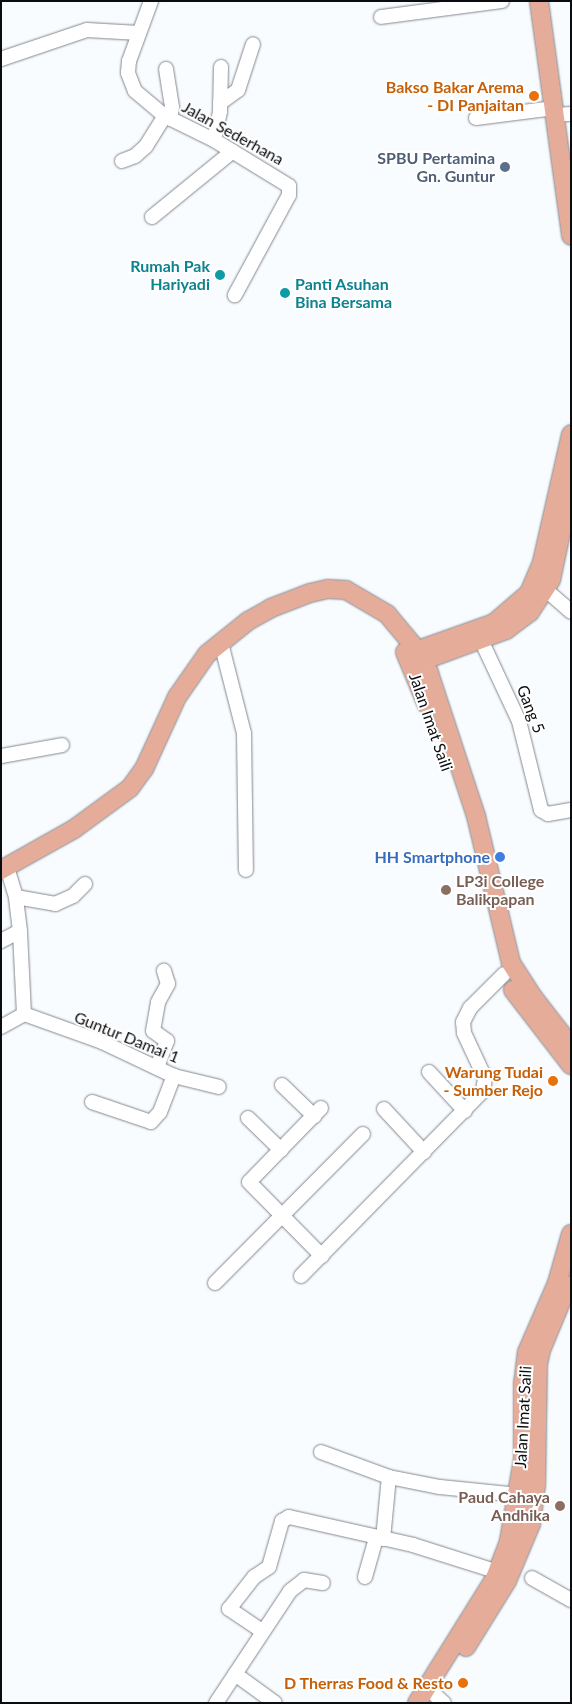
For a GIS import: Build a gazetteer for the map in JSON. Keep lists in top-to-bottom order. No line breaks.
{"streets":{"main road":["Jalan Imat Saili"],"street":["Jalan Sederhana","Gang 5","Guntur Damai 1"]},"crossings":[["Gang 5","Jalan Imat Saili"]],"places":["Bakso Bakar Arema - DI Panjaitan","SPBU Pertamina Gn. Guntur","Rumah Pak Hariyadi","Panti Asuhan Bina Bersama","HH Smartphone","LP3i College Balikpapan","Warung Tudai - Sumber Rejo","Paud Cahaya Andhika","D Therras Food & Resto"]}
